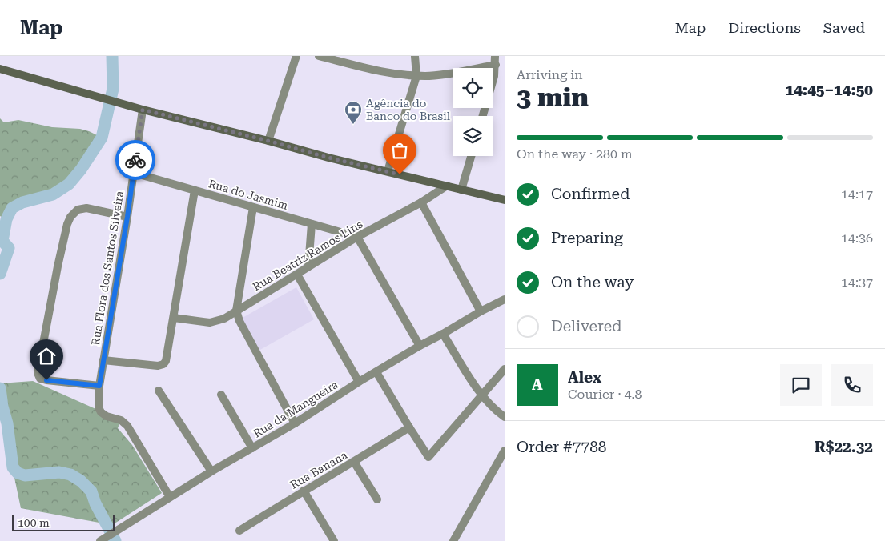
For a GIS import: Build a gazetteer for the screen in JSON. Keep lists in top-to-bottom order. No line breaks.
{"streets":{"street":["Rua do Jasmim","Rua Beatriz Ramos Lins","Rua Flora dos Santos Silveira","Rua da Mangueira","Rua Banana"]},"crossings":[["Rua do Jasmim","Rua Beatriz Ramos Lins"],["Rua do Jasmim","Rua Flora dos Santos Silveira"],["Rua Flora dos Santos Silveira","Rua da Mangueira"]],"places":{"bank":["Agência do Banco do Brasil"]},"scale_bar":"100 m","page":{"header":"Map","nav":["Map","Directions","Saved"],"heading":["3 min","Arriving in","14:45–14:50"],"panel":["Alex","Courier · 4.8","Order #7788","R$22.32"],"bar":"On the way · 280 m","list":[["Confirmed","14:17"],["Preparing","14:36"],["On the way","14:37"],"Delivered"],"round":"A","scale":"100 m"}}
